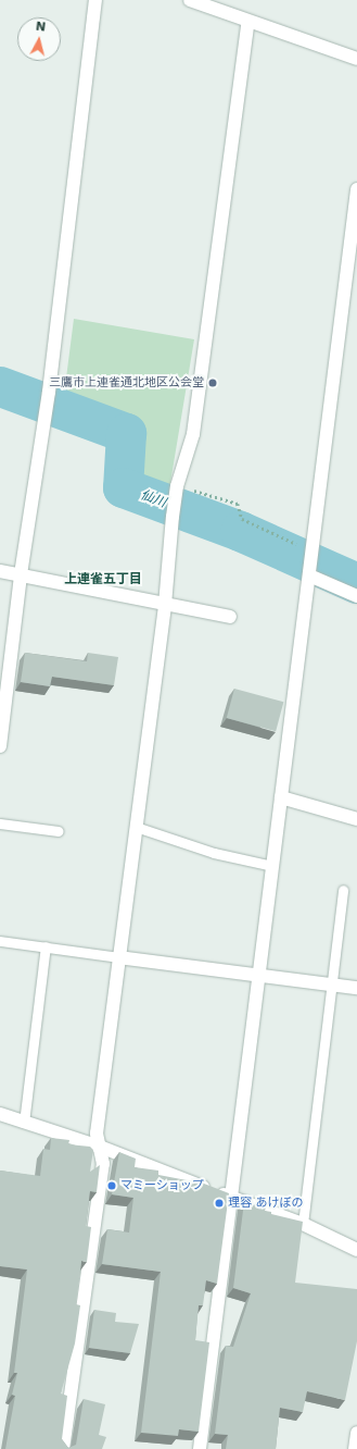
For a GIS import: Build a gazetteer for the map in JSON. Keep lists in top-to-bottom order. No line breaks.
{"districts":["上連雀五丁目"],"water":["仙川"],"places":["三鷹市上連雀通北地区公会堂","マミーショップ","理容 あけぼの"],"north":"top"}
